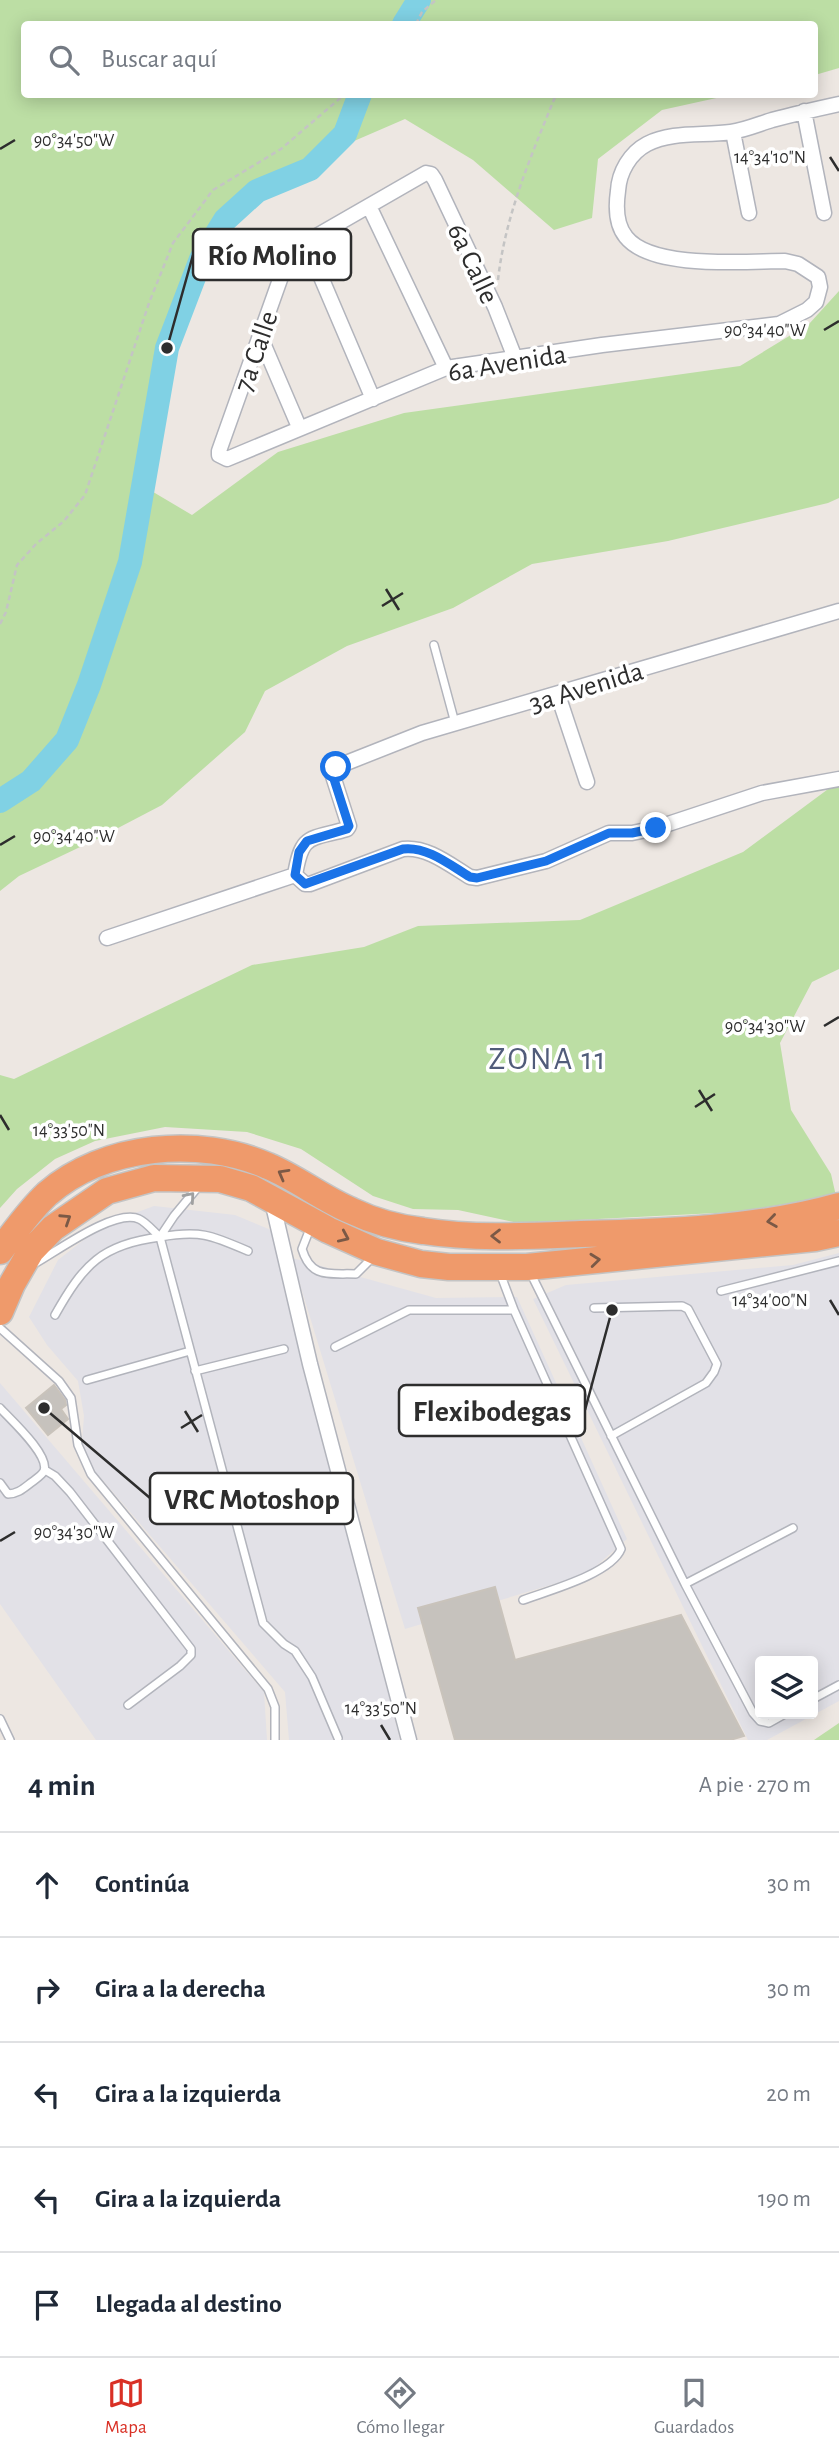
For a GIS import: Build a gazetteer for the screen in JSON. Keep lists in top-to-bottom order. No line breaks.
{"streets":{"street":["6a Calle","7a Calle","6a Avenida","3a Avenida"]},"crossings":[["6a Calle","6a Avenida"],["7a Calle","6a Avenida"]],"districts":["ZONA 11"],"places":["Río Molino","Flexibodegas","VRC Motoshop"],"page":{"search":"Buscar aquí","heading":["4 min","A pie · 270 m"],"list":[["Continúa","30 m"],["Gira a la derecha","30 m"],["Gira a la izquierda","20 m"],["Gira a la izquierda","190 m"],"Llegada al destino"],"nav":["Mapa","Cómo llegar","Guardados"]},"coordinates":["90°34'50\"W","14°34'10\"N","90°34'40\"W","90°34'30\"W","14°33'50\"N","14°34'00\"N"]}
